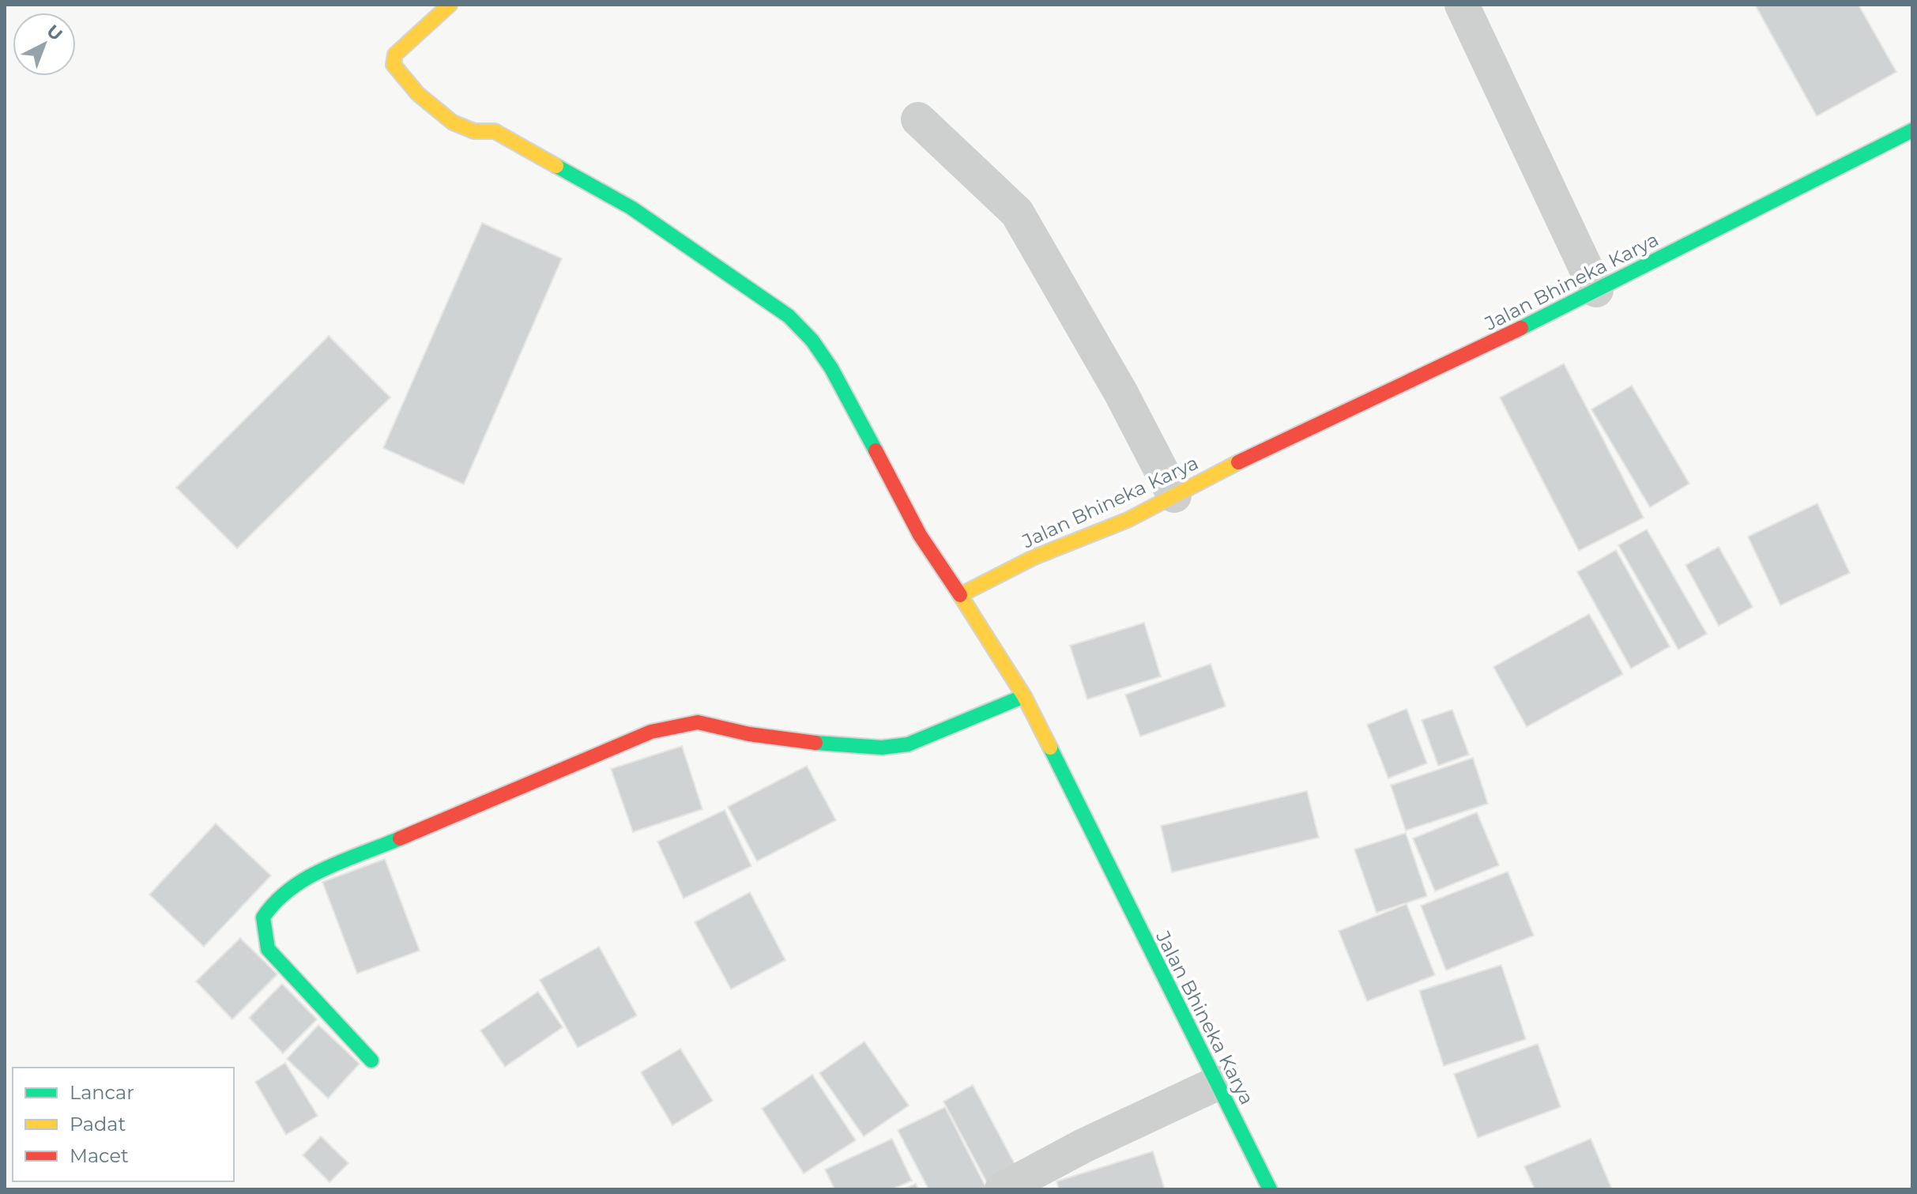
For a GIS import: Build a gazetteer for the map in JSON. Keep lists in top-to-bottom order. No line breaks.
{"streets":{"street":["Jalan Bhineka Karya"]},"legend":["Lancar","Padat","Macet"],"north":"top right"}
